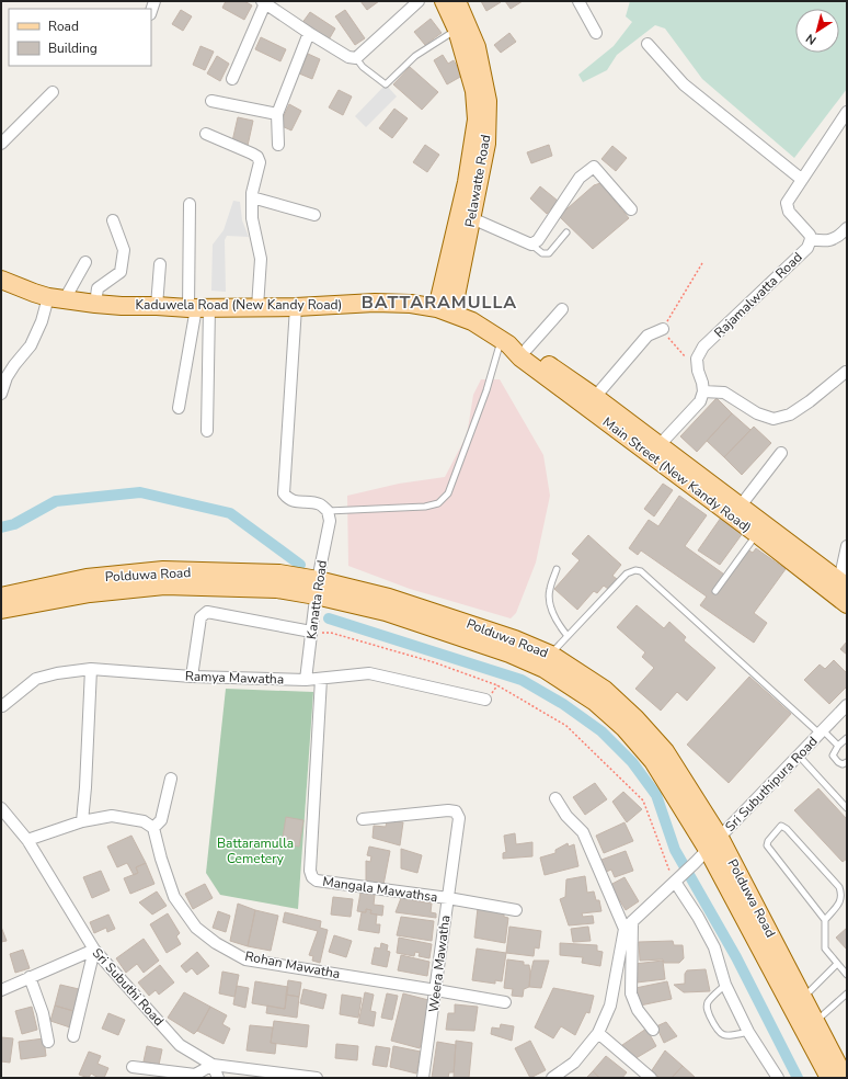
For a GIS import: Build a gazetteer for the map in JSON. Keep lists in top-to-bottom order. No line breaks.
{"streets":{"main road":["Pelawatte Road","Kaduwela Road (New Kandy Road)","Main Street (New Kandy Road)","Polduwa Road"],"street":["Rajamalwatta Road","Kanatta Road","Ramya Mawatha","Sri Subuthipura Road","Mangala Mawathsa","Weera Mawatha","Rohan Mawatha","Sri Subuthi Road"]},"crossings":[["Pelawatte Road","Kaduwela Road (New Kandy Road)"],["Pelawatte Road","Main Street (New Kandy Road)"],["Kaduwela Road (New Kandy Road)","Main Street (New Kandy Road)"],["Polduwa Road","Kanatta Road"],["Polduwa Road","Sri Subuthipura Road"],["Kanatta Road","Ramya Mawatha"],["Ramya Mawatha","Mangala Mawathsa"],["Mangala Mawathsa","Weera Mawatha"],["Weera Mawatha","Rohan Mawatha"]],"districts":["BATTARAMULLA"],"parks":["Battaramulla Cemetery"],"legend":["Road","Building"],"north":"bottom left"}
